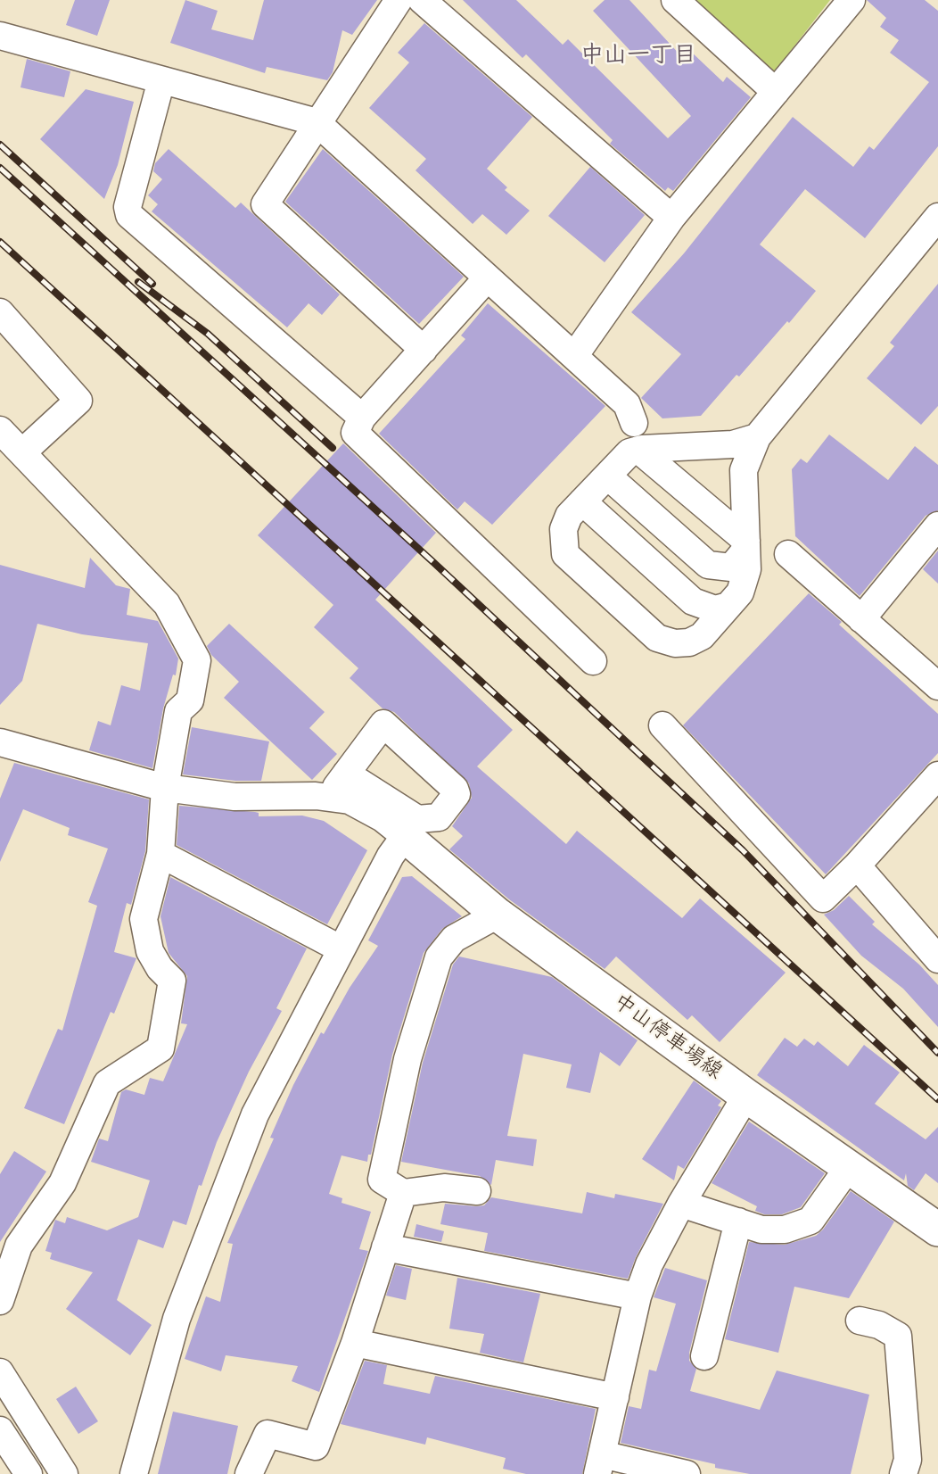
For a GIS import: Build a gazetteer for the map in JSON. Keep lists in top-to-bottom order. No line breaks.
{"streets":{"main road":["中山停車場線"]},"districts":["中山一丁目"]}
